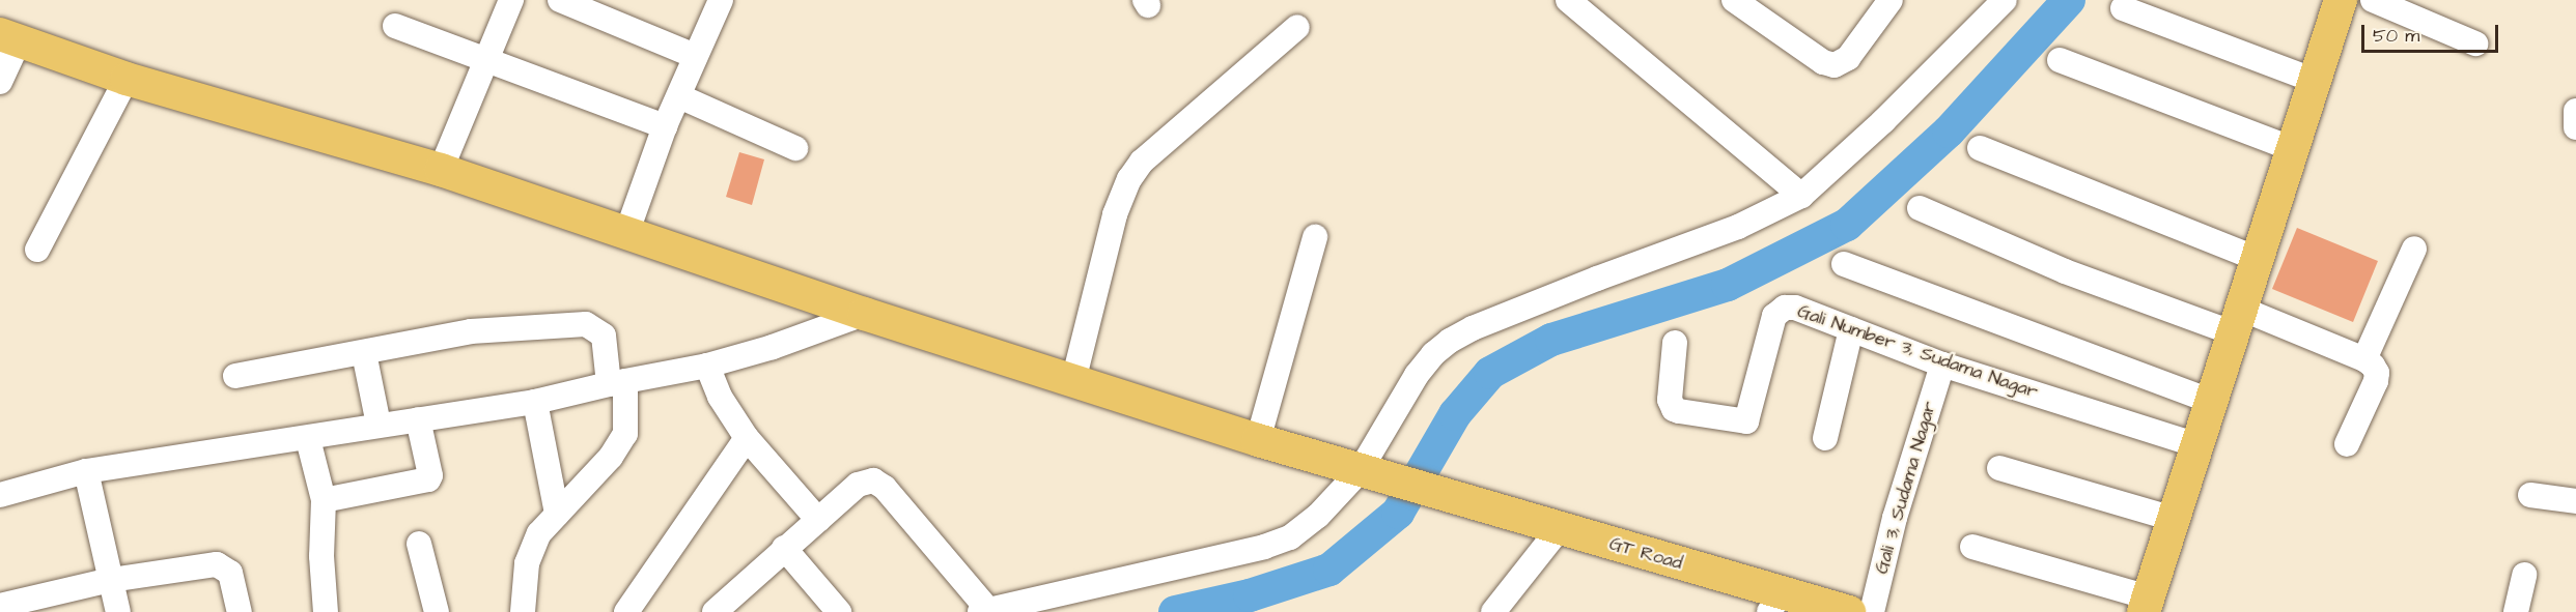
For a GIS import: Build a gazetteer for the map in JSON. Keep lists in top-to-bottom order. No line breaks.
{"streets":{"main road":["GT Road"],"street":["Gali Number 3, Sudama Nagar","Gali 3, Sudama Nagar"]},"crossings":[["Gali Number 3, Sudama Nagar","Gali 3, Sudama Nagar"]],"scale_bar":"50 m"}
